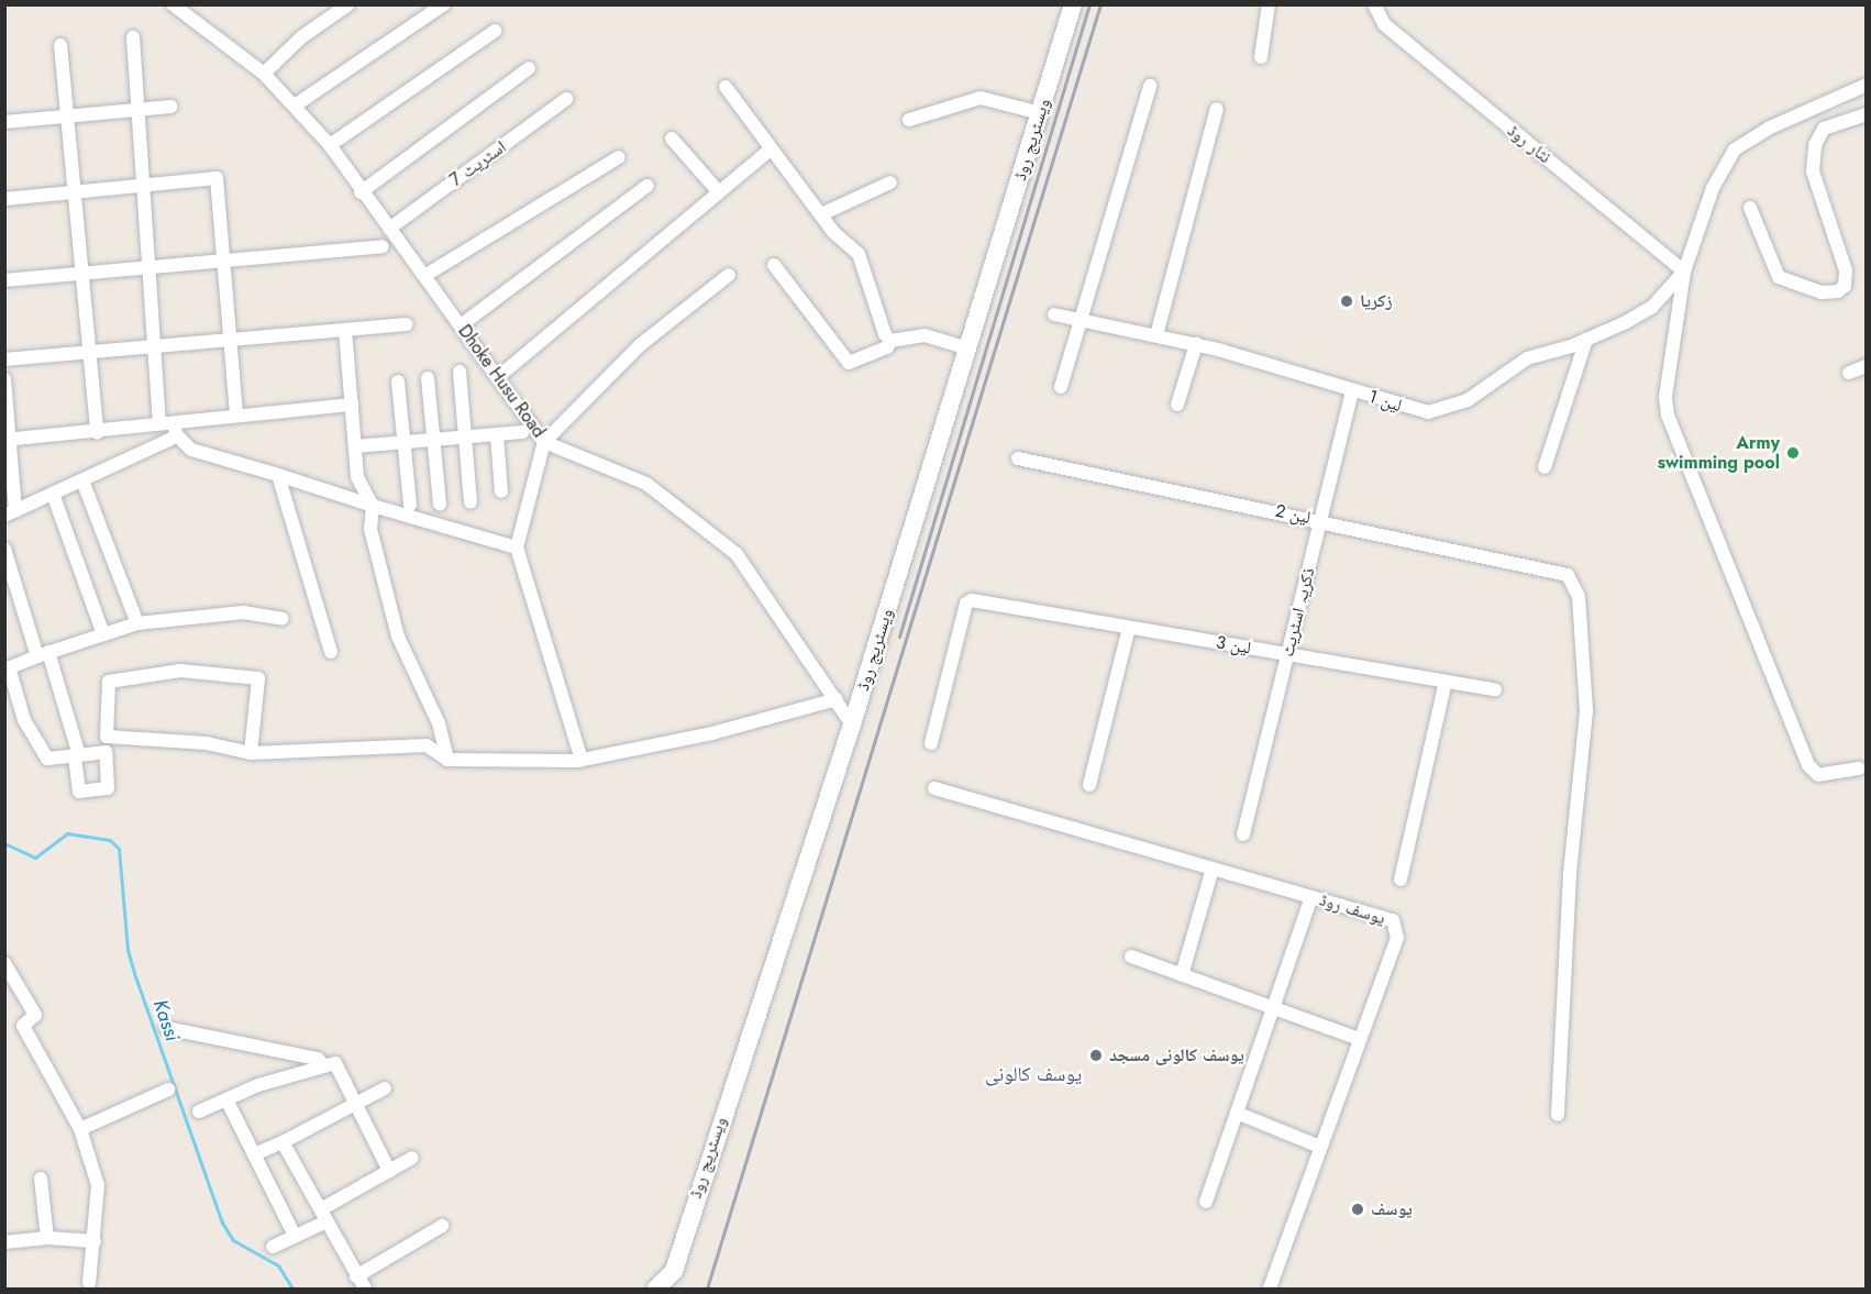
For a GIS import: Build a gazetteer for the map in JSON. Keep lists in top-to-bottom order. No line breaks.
{"streets":{"main road":["ویسٹریج روڈ"],"street":["نثار روڈ","اسٹریٹ 7","Dhoke Husu Road","لین 1","لین 2","ذکریہ اسٹریٹ","لین 3","یوسف روڈ"]},"crossings":[["ویسٹریج روڈ","Dhoke Husu Road"],["نثار روڈ","لین 1"],["اسٹریٹ 7","Dhoke Husu Road"],["لین 1","ذکریہ اسٹریٹ"],["لین 2","ذکریہ اسٹریٹ"],["ذکریہ اسٹریٹ","لین 3"]],"districts":["یوسف کالونی"],"water":["Kassi"],"places":["زکریا","Army swimming pool","یوسف کالونی مسجد","یوسف"]}
